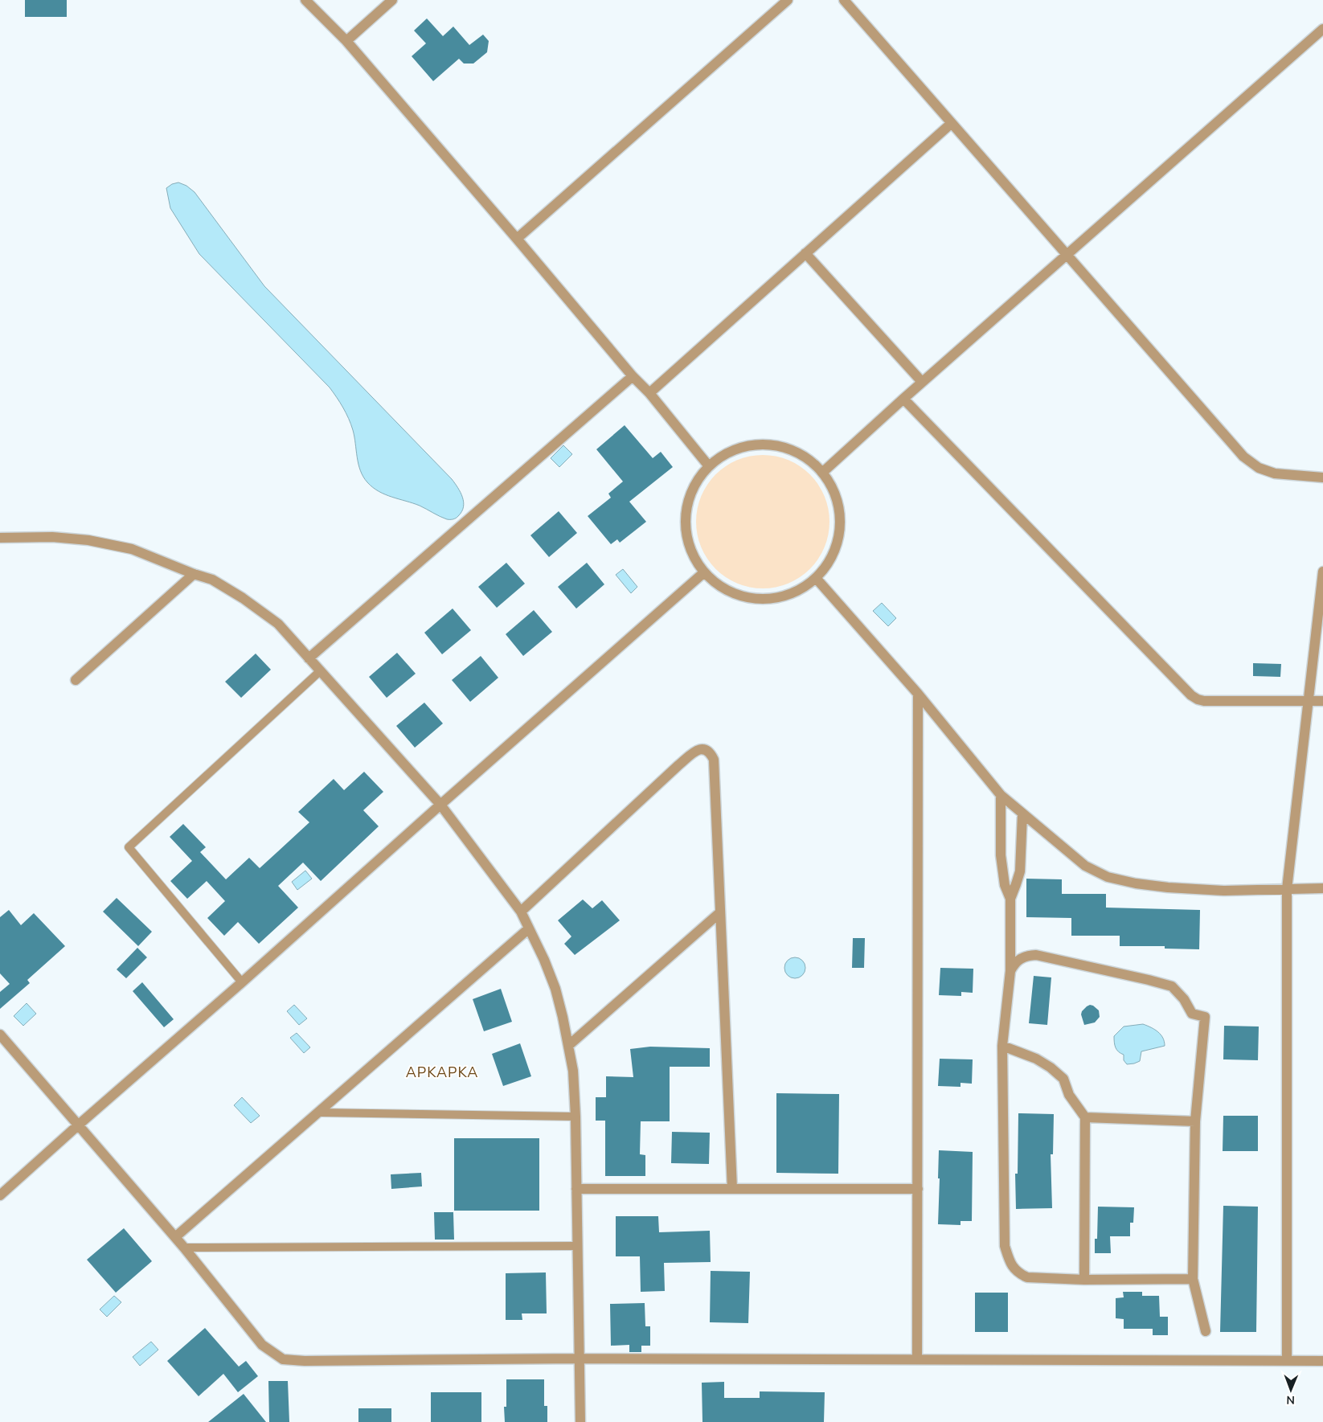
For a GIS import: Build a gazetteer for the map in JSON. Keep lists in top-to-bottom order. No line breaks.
{"districts":["APKAPKA"],"north":"bottom"}
